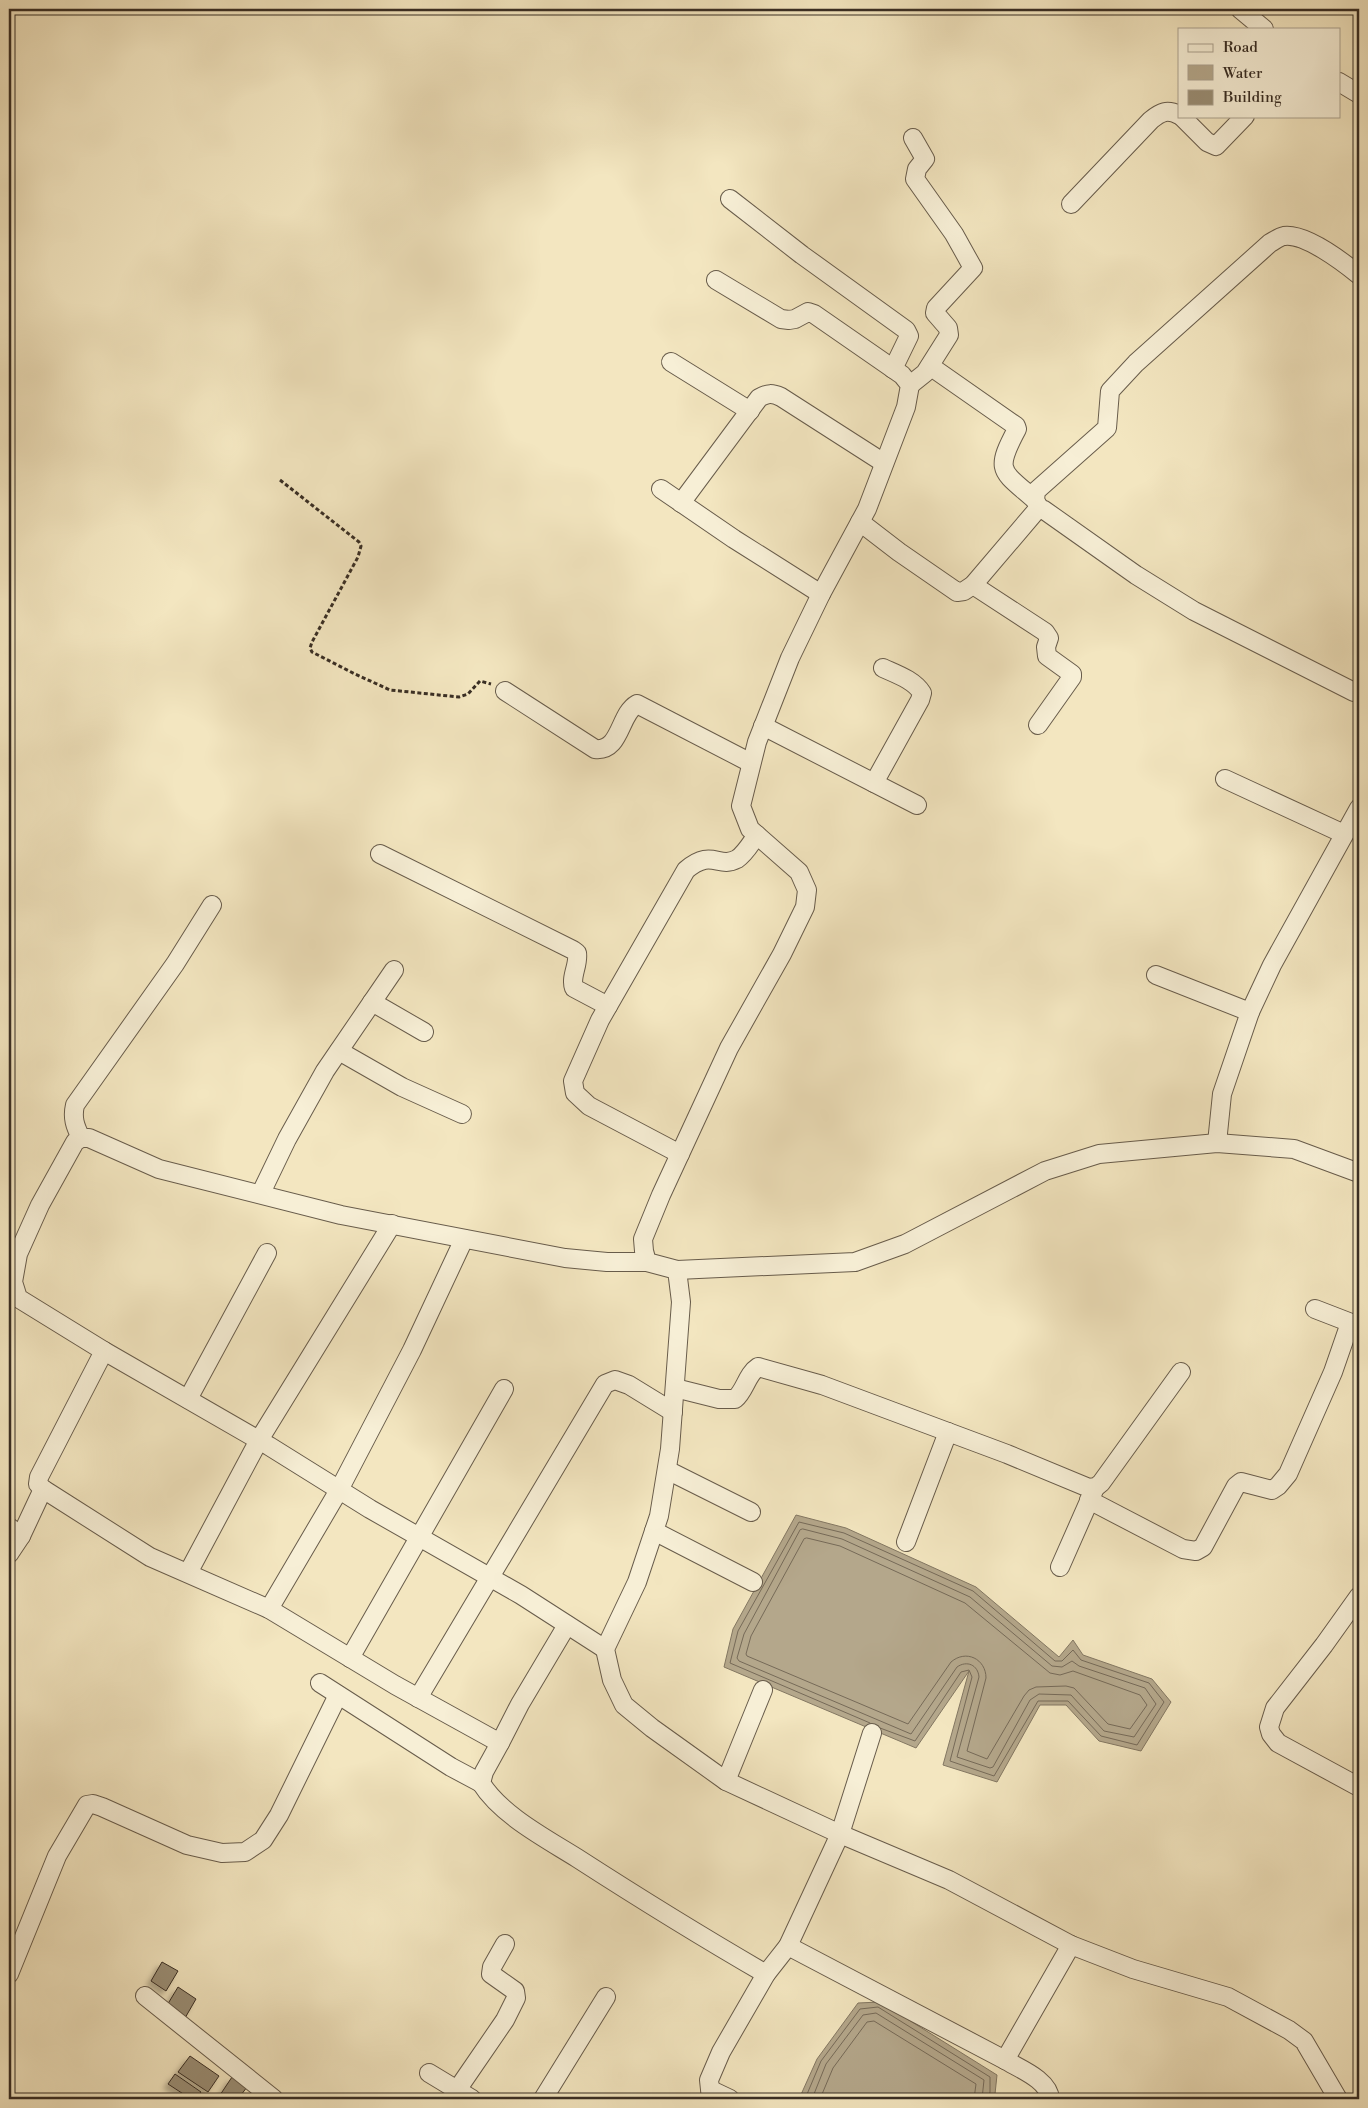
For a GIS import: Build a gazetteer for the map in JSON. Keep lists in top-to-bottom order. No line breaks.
{"legend":["Road","Water","Building"]}
